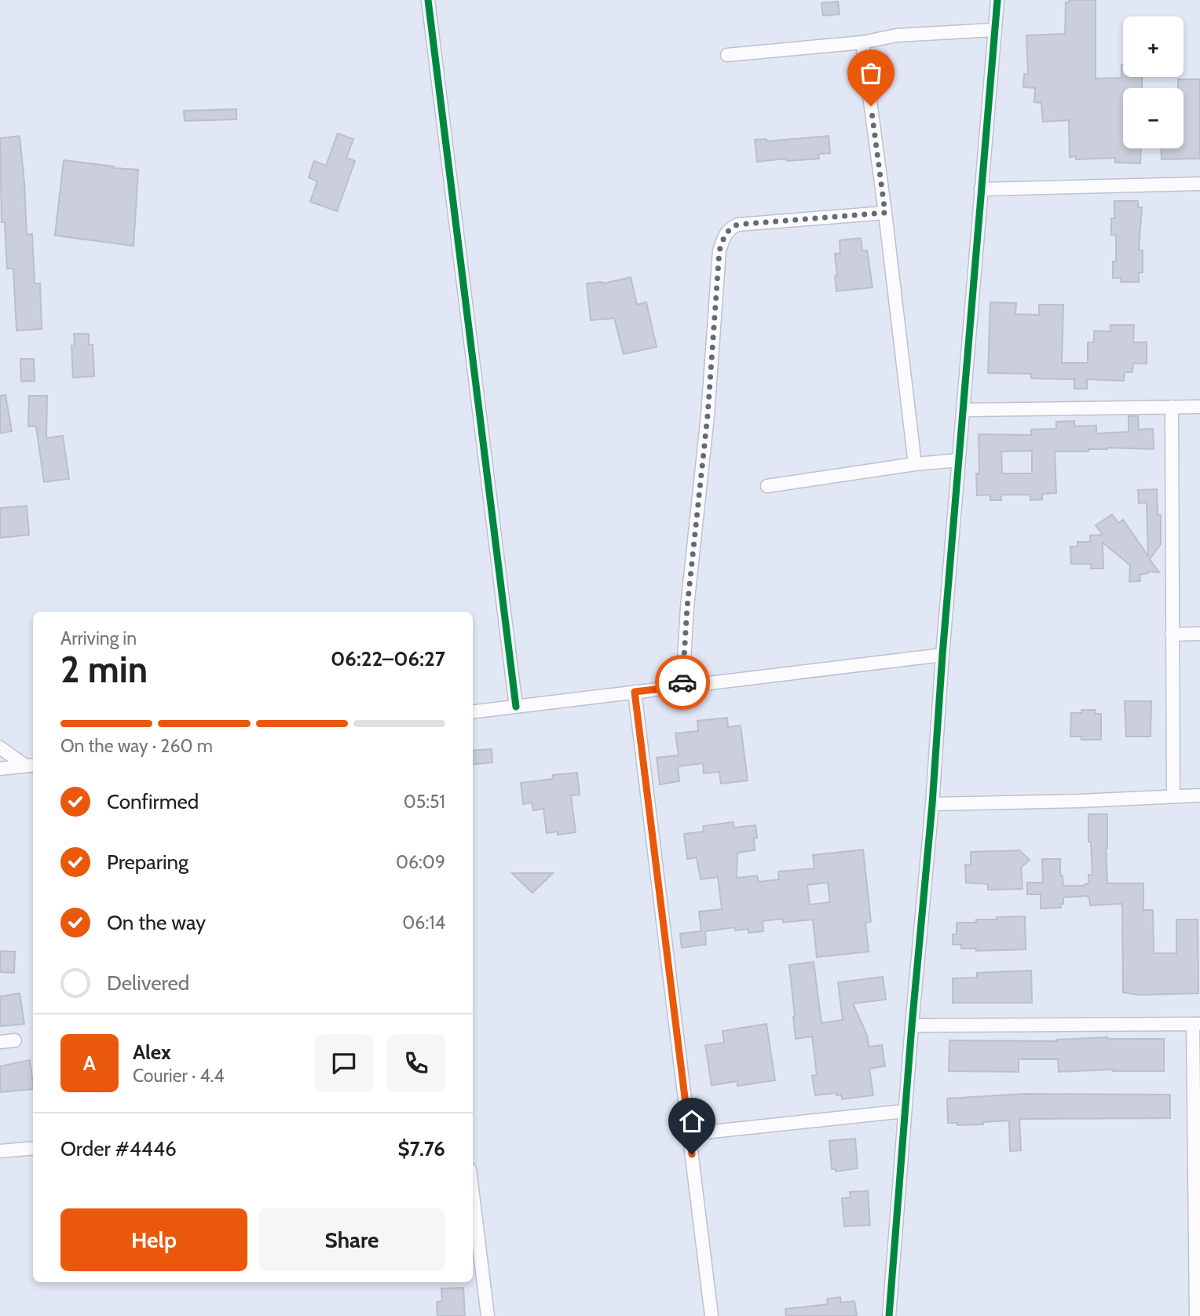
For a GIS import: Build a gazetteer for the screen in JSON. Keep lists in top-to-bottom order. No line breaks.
{"page":{"map_buttons":["+","−"],"heading":["2 min","Arriving in","06:22–06:27"],"panel":["Alex","Courier · 4.4","Order #4446","$7.76"],"bar":"On the way · 260 m","list":[["Confirmed","05:51"],["Preparing","06:09"],["On the way","06:14"],"Delivered"],"round":"A","buttons":["Help","Share"]}}
